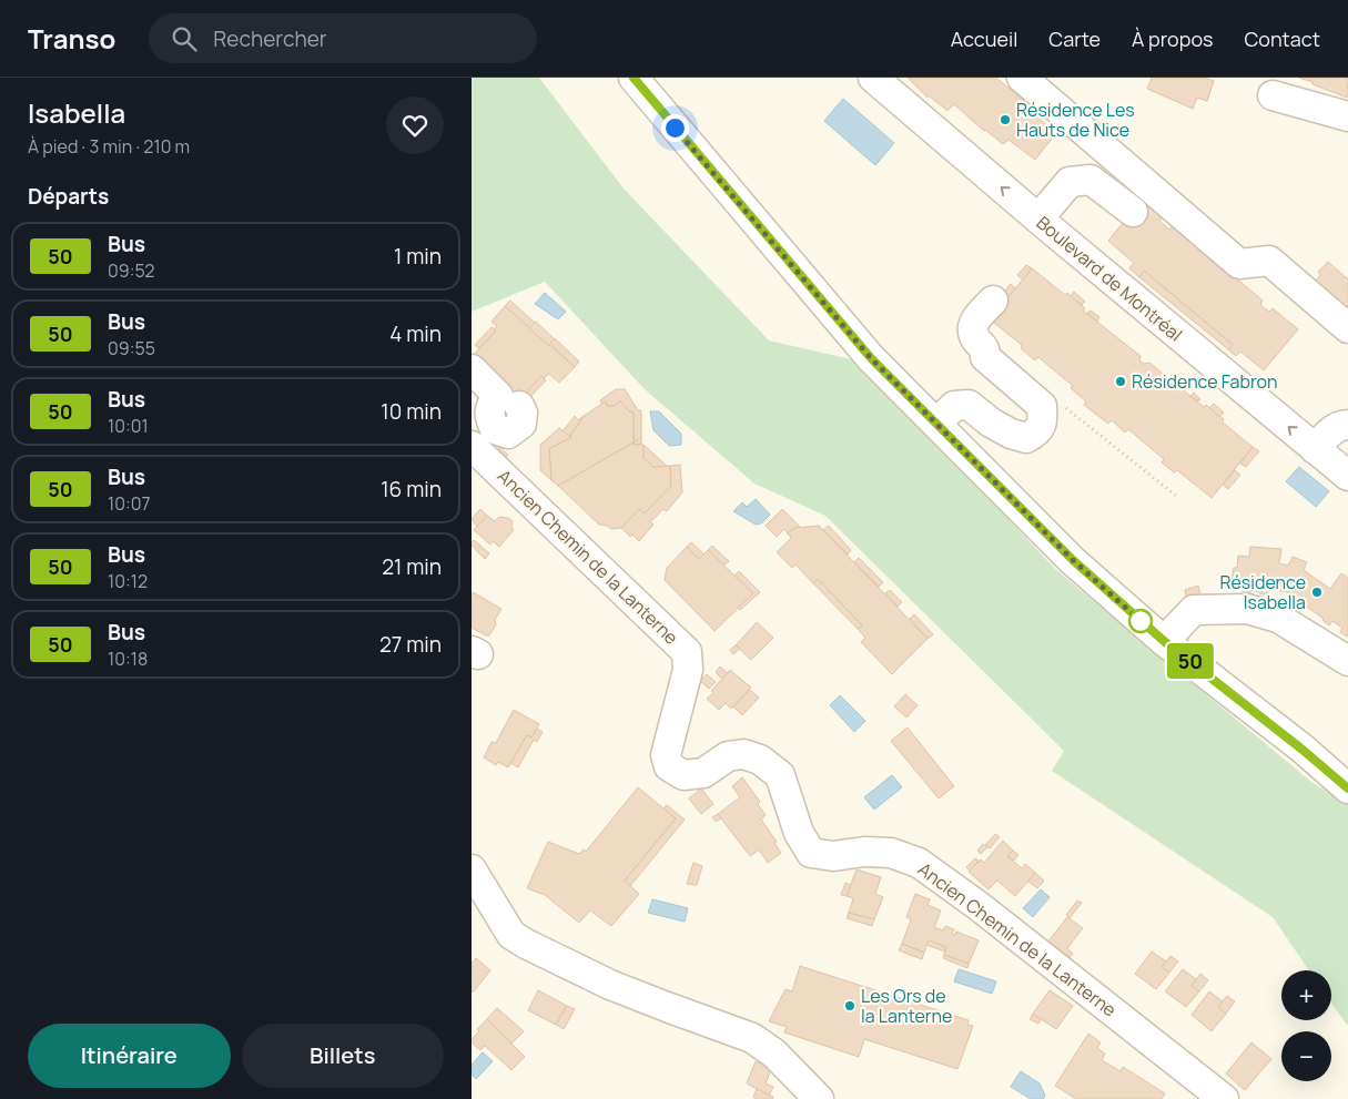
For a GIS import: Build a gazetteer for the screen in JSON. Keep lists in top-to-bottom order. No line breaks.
{"streets":{"street":["Boulevard de Montréal","Ancien Chemin de la Lanterne"]},"places":["Résidence Les Hauts de Nice","Résidence Fabron","Résidence Isabella","Les Ors de la Lanterne"],"lines":["bus line 50"],"page":{"header":"Transo","search":"Rechercher","nav":["Accueil","Carte","À propos","Contact"],"heading":[["Isabella","À pied · 3 min · 210 m"],"Départs"],"on_map":"50","list":[{"mark":"50","name":"Bus","note":"09:52","value":"1 min"},{"mark":"50","name":"Bus","note":"09:55","value":"4 min"},{"mark":"50","name":"Bus","note":"10:01","value":"10 min"},{"mark":"50","name":"Bus","note":"10:07","value":"16 min"},{"mark":"50","name":"Bus","note":"10:12","value":"21 min"},{"mark":"50","name":"Bus","note":"10:18","value":"27 min"}],"map_buttons":["+","−"],"buttons":["Itinéraire","Billets"]}}
